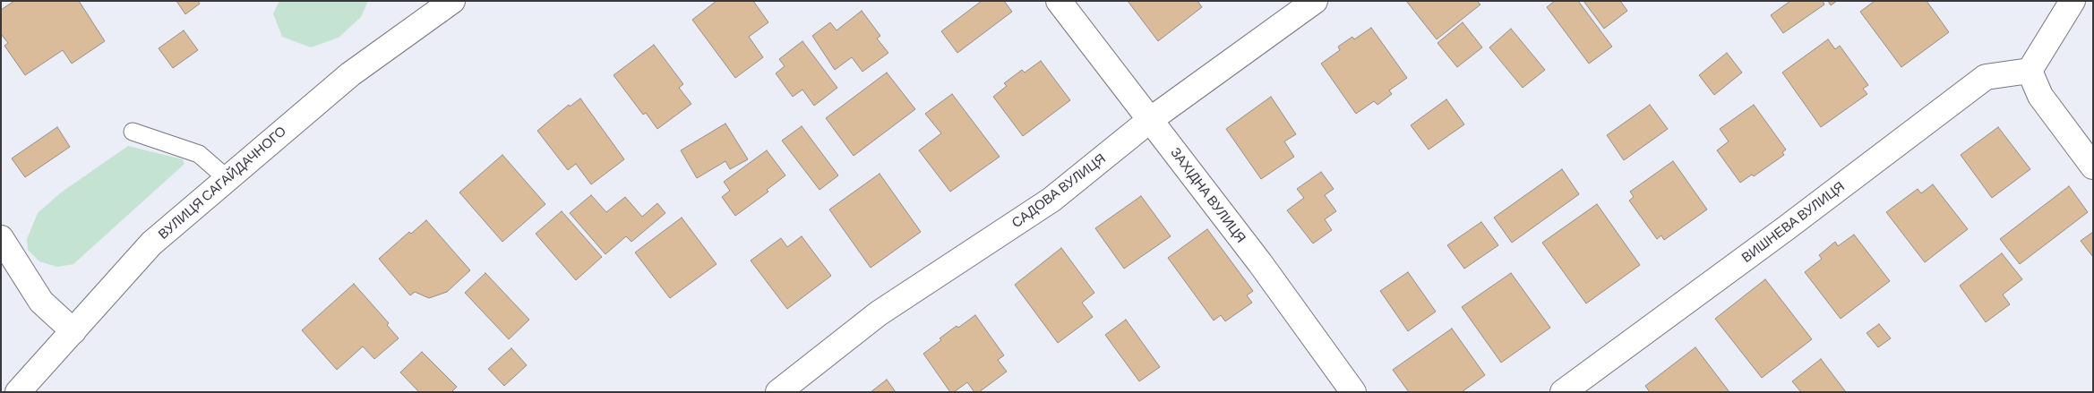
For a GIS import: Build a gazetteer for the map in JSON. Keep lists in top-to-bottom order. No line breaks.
{"streets":{"street":["ВУЛИЦЯ САГАЙДАЧНОГО","САДОВА ВУЛИЦЯ","ЗАХІДНА ВУЛИЦЯ","ВИШНЕВА ВУЛИЦЯ"]},"crossings":[["САДОВА ВУЛИЦЯ","ЗАХІДНА ВУЛИЦЯ"]]}
